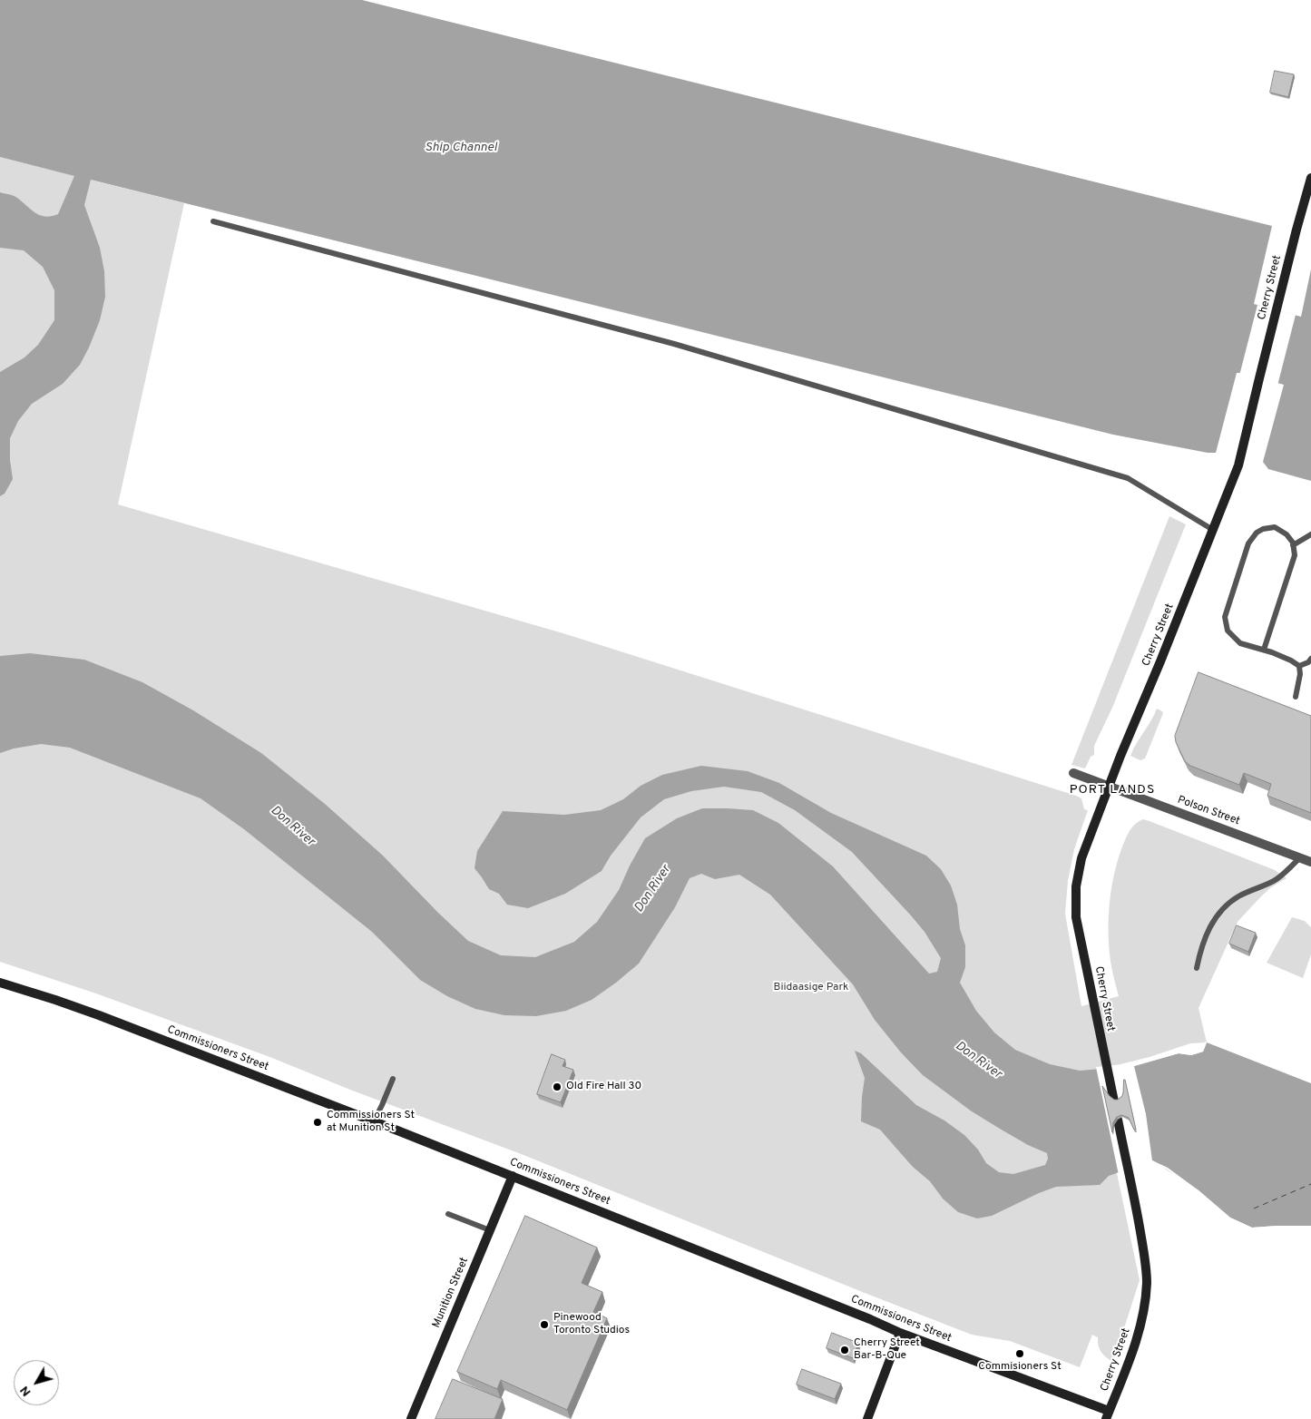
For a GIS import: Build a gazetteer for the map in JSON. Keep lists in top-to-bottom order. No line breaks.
{"streets":{"street":["Cherry Street","Polson Street","Commissioners Street","Munition Street"]},"crossings":[["Cherry Street","Polson Street"],["Cherry Street","Commissioners Street"],["Commissioners Street","Munition Street"]],"districts":["PORT LANDS"],"water":["Ship Channel","Don River"],"parks":["Biidaasige Park"],"places":["Old Fire Hall 30","Commissioners St at Munition St","Pinewood Toronto Studios","Cherry Street Bar-B-Que","Commisioners St"],"north":"bottom left"}
